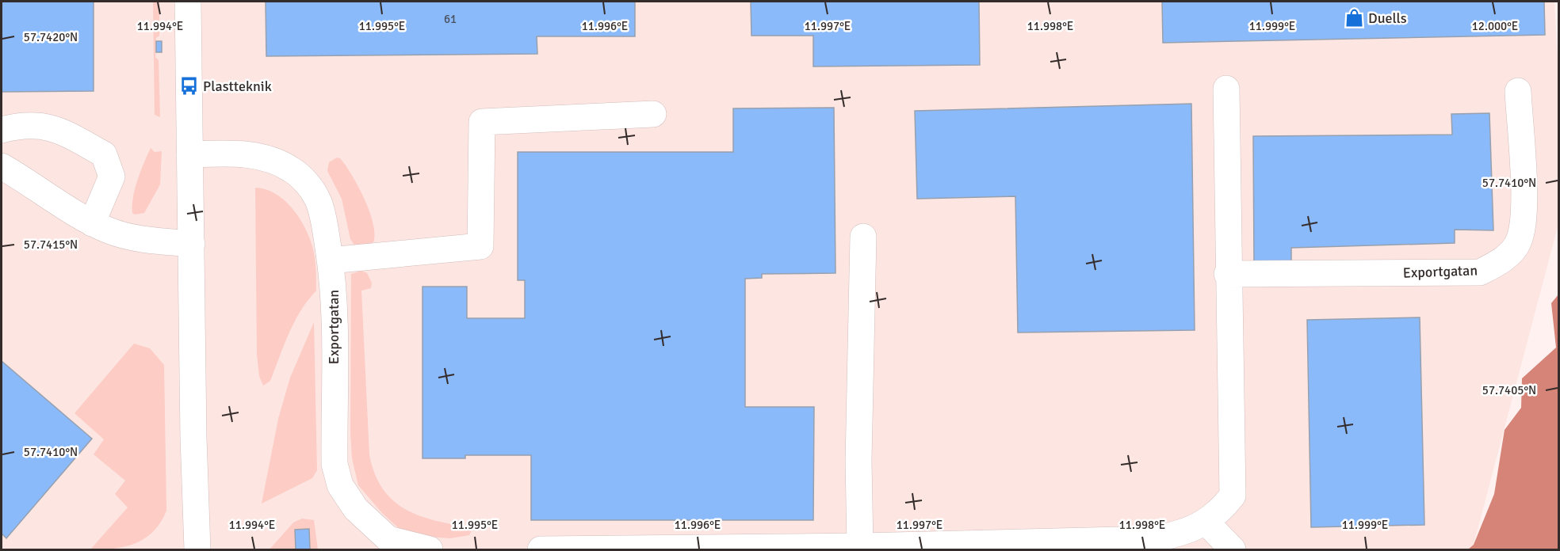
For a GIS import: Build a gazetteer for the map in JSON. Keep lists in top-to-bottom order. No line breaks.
{"streets":{"street":["Exportgatan"]},"places":{"shop":["Duells"],"bus stop":["Plastteknik"]},"house_numbers":["61"],"coordinates":["11.997°E","11.998°E","11.994°E","11.995°E","11.996°E","11.999°E","12.000°E","57.7420°N","57.7410°N","57.7415°N","57.7405°N"]}
